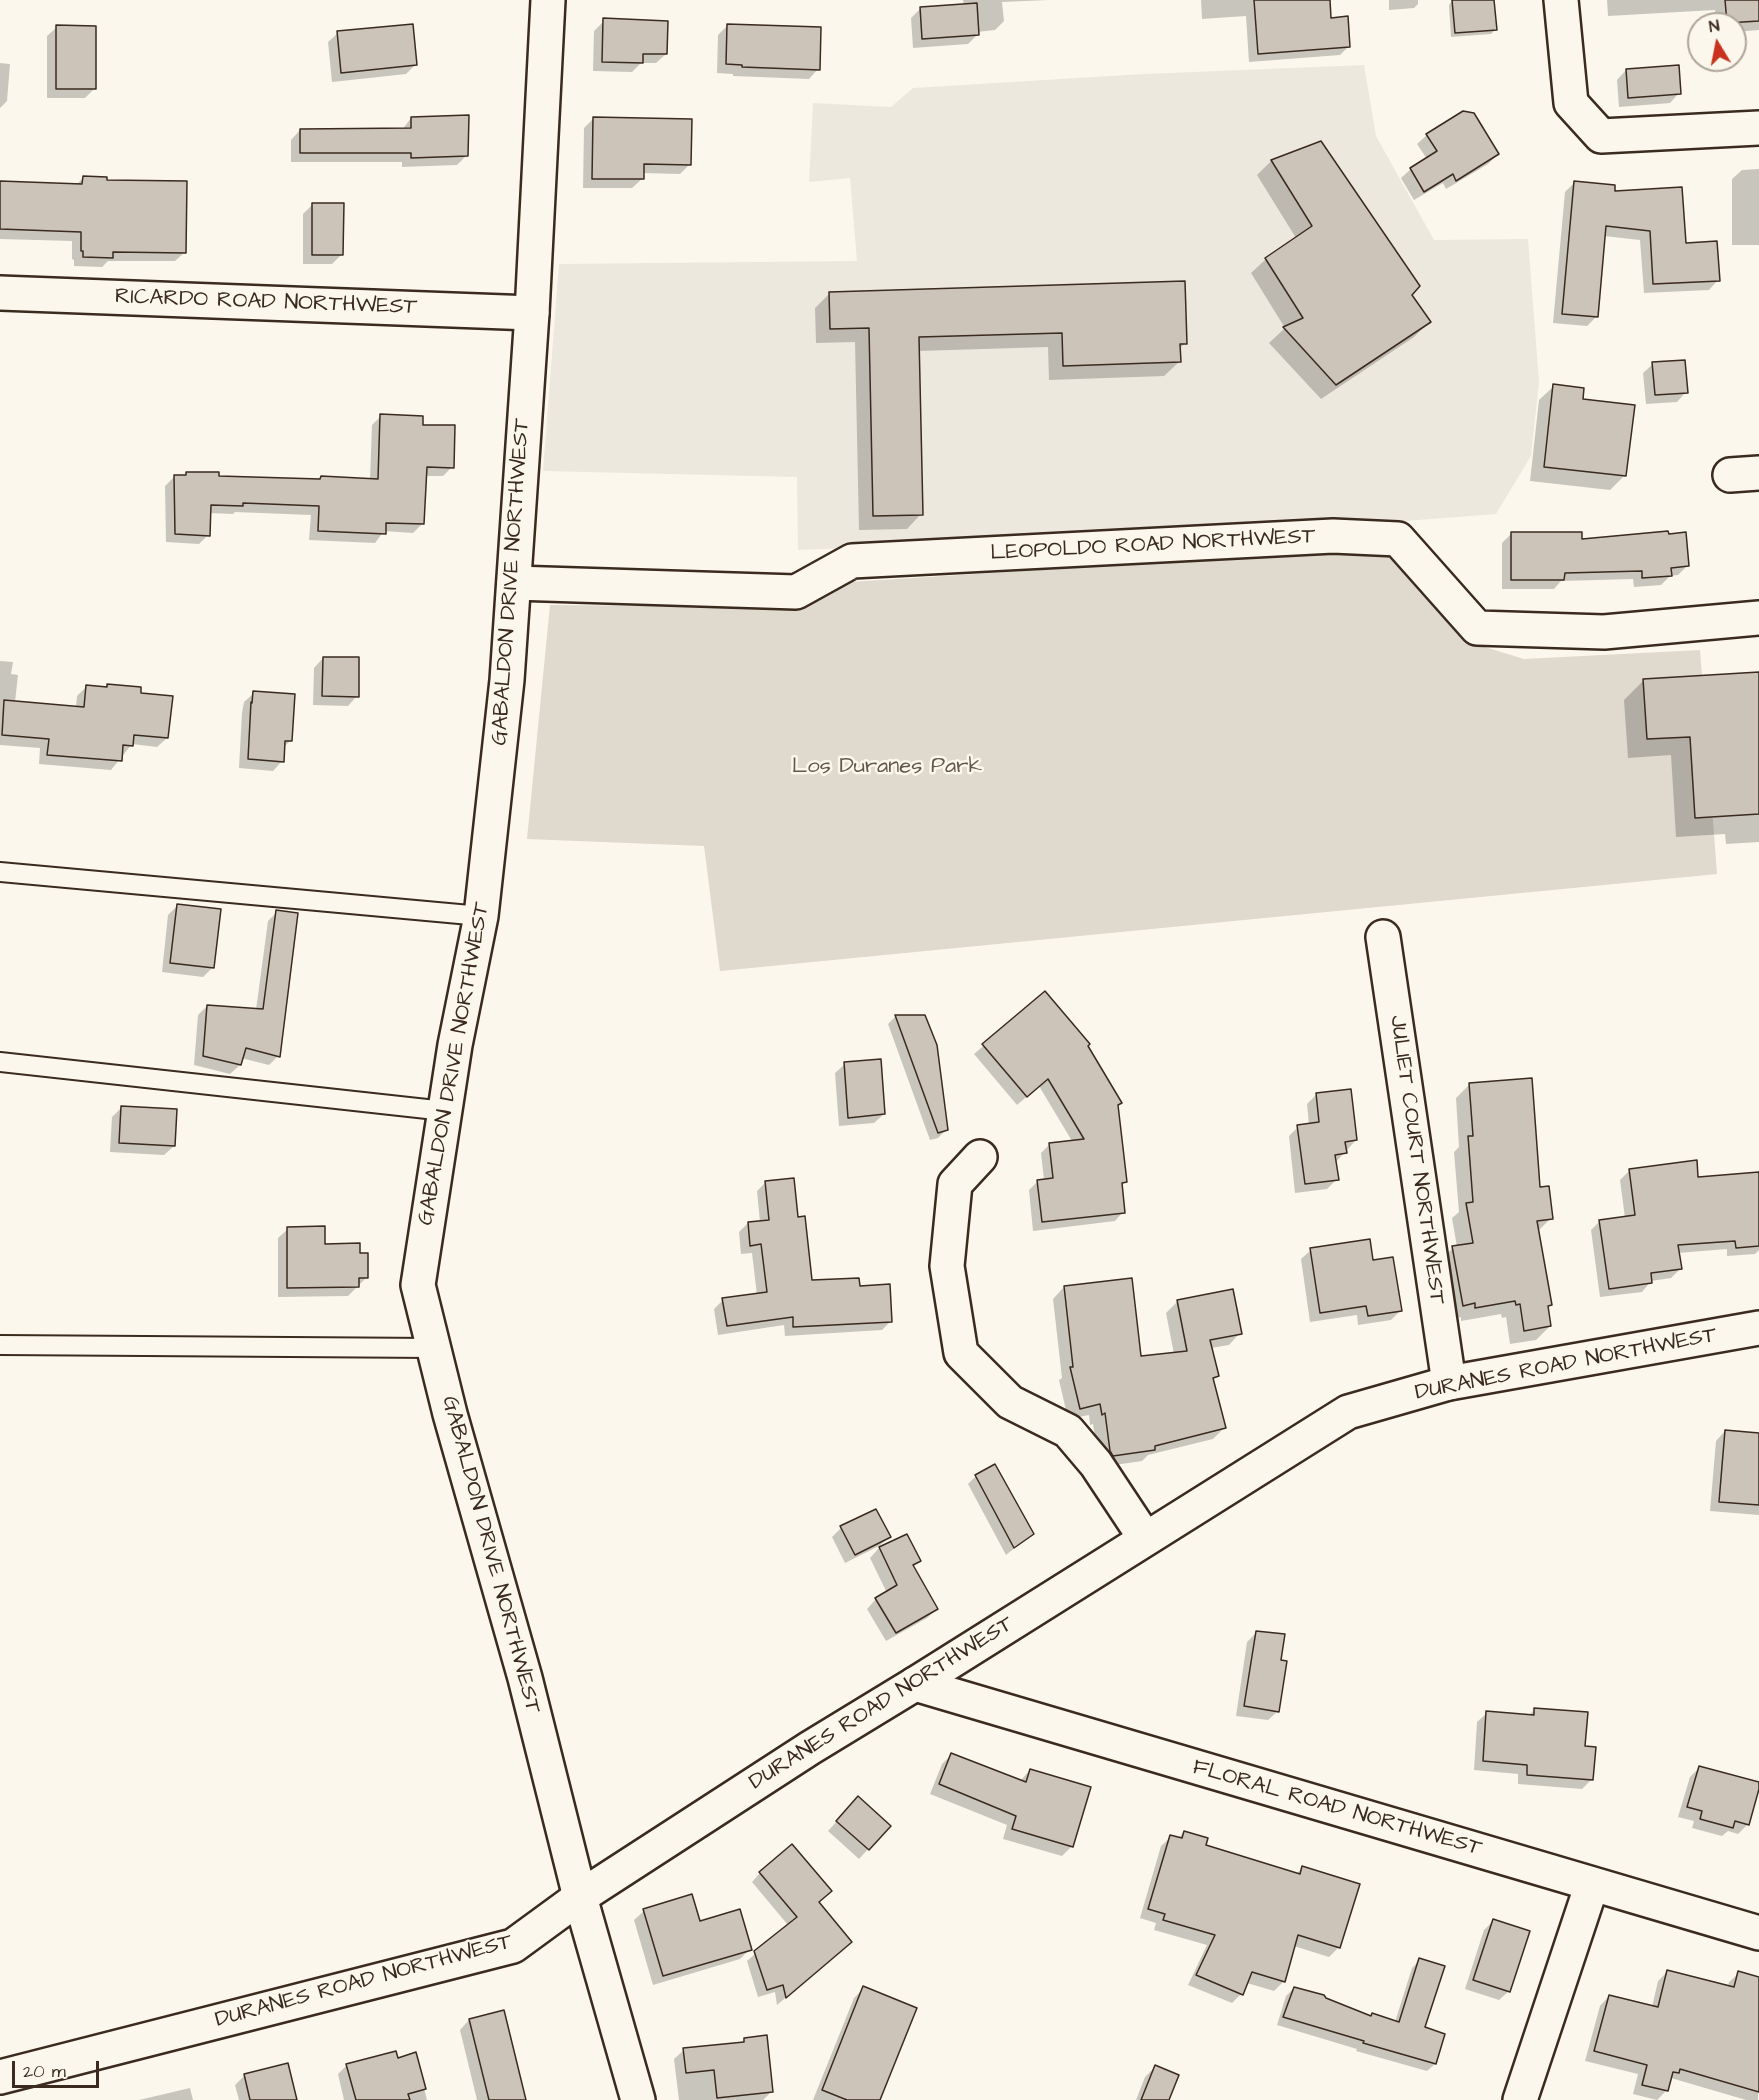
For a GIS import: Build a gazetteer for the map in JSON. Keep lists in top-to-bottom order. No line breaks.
{"streets":{"street":["RICARDO ROAD NORTHWEST","LEOPOLDO ROAD NORTHWEST","GABALDON DRIVE NORTHWEST","JULIET COURT NORTHWEST","DURANES ROAD NORTHWEST","FLORAL ROAD NORTHWEST"]},"crossings":[["RICARDO ROAD NORTHWEST","GABALDON DRIVE NORTHWEST"],["LEOPOLDO ROAD NORTHWEST","GABALDON DRIVE NORTHWEST"],["GABALDON DRIVE NORTHWEST","DURANES ROAD NORTHWEST"],["JULIET COURT NORTHWEST","DURANES ROAD NORTHWEST"],["DURANES ROAD NORTHWEST","FLORAL ROAD NORTHWEST"]],"parks":["Los Duranes Park"],"scale_bar":"20 m","north":"top"}
